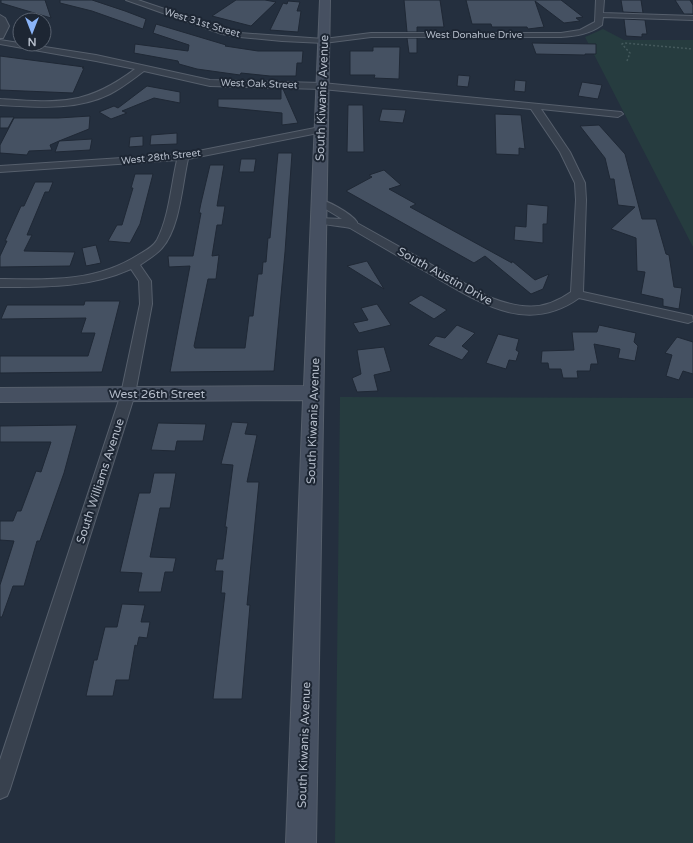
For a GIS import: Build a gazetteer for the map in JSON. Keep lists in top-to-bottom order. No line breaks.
{"streets":{"main road":["South Kiwanis Avenue","West 26th Street"],"street":["West 31st Street","West Donahue Drive","West Oak Street","West 28th Street","South Austin Drive","South Williams Avenue"]},"crossings":[["West 31st Street","West Donahue Drive"],["West 31st Street","South Kiwanis Avenue"],["West Donahue Drive","South Kiwanis Avenue"],["West Oak Street","South Kiwanis Avenue"],["South Kiwanis Avenue","West 28th Street"],["South Kiwanis Avenue","South Austin Drive"],["South Kiwanis Avenue","West 26th Street"],["West 26th Street","South Williams Avenue"]],"north":"bottom"}
